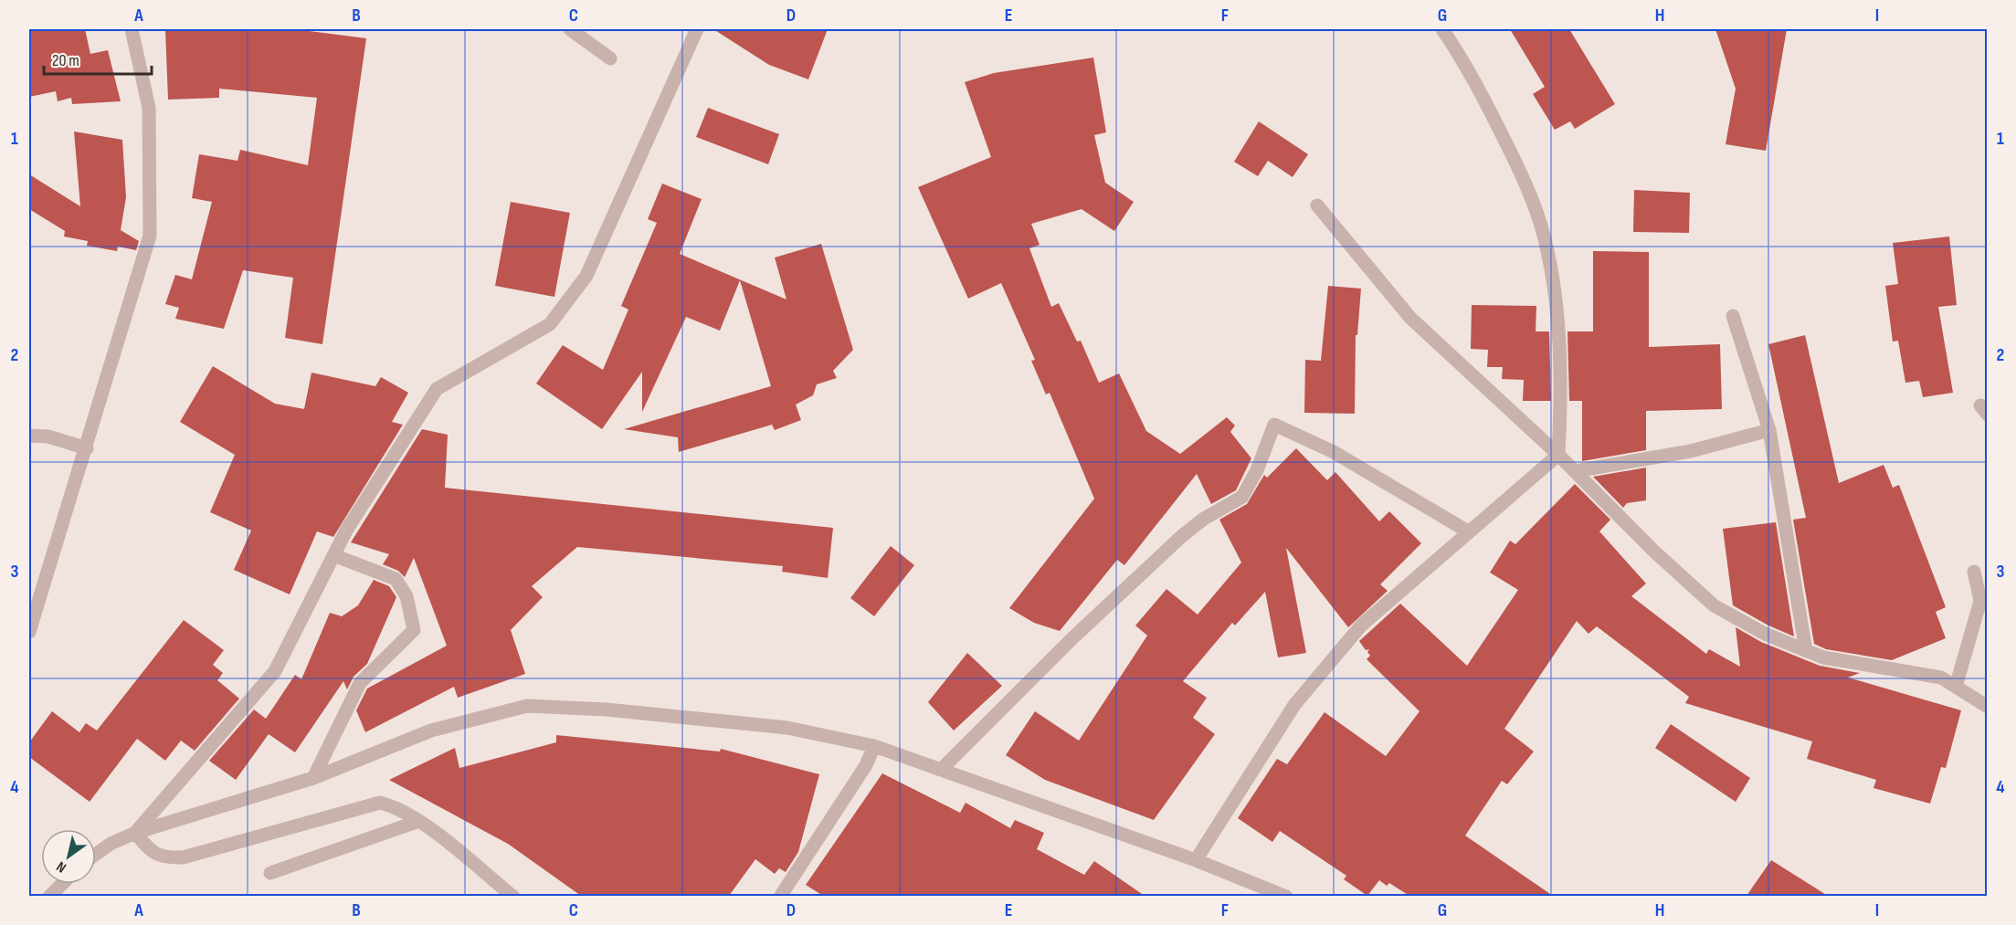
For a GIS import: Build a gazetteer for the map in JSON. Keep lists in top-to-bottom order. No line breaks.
{"scale_bar":"20 m","north":"bottom left","grid":{"columns":["A","B","C","D","E","F","G","H","I"],"rows":["1","2","3","4"]}}
